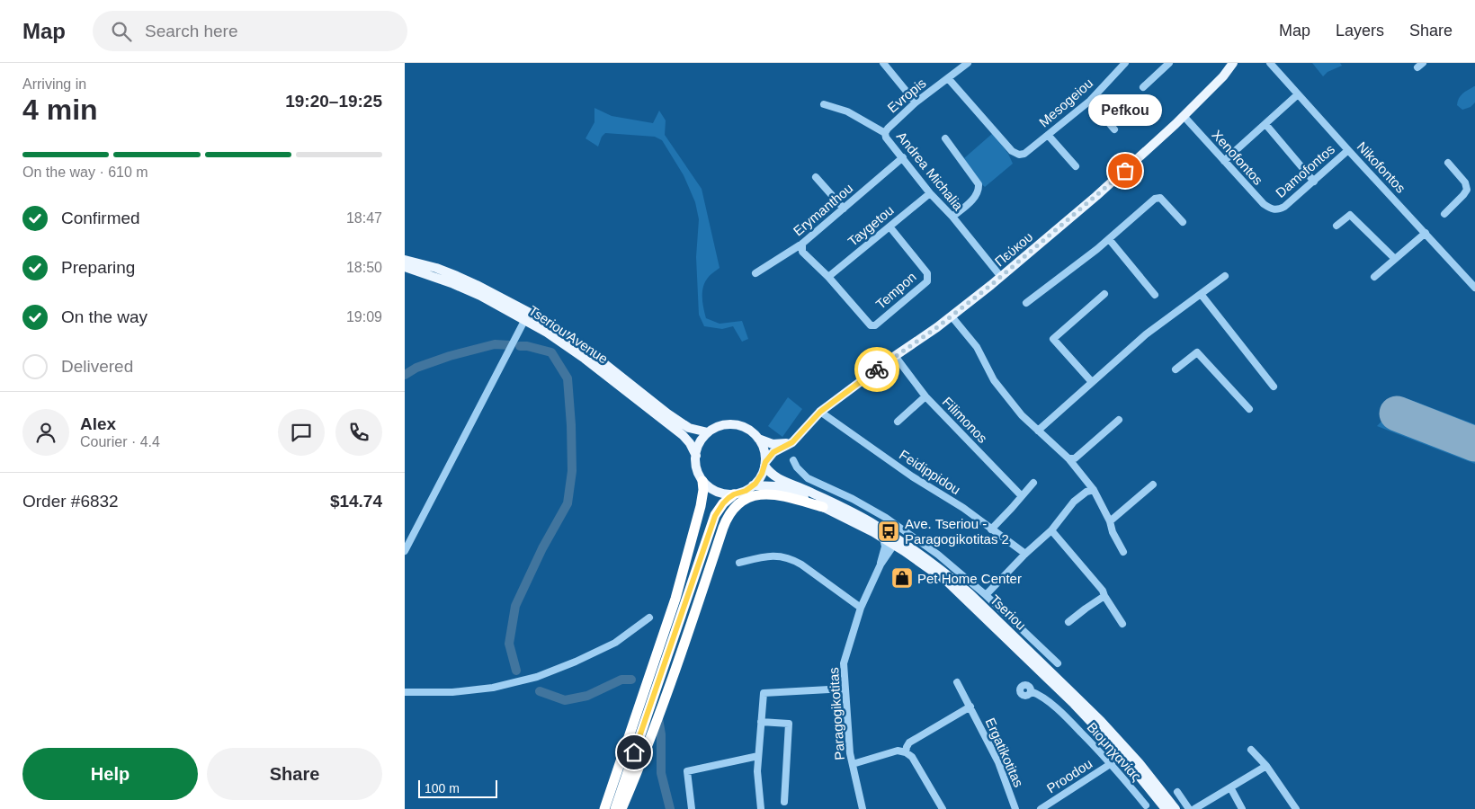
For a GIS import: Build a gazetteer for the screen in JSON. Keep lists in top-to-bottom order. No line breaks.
{"streets":{"main road":["Πεύκου","Tseriou Avenue","Tseriou"],"street":["Evropis","Mesogeiou","Xenofontos","Nikofontos","Andrea Michalia","Damofontos","Erymanthou","Taygetou","Tempon","Filimonos","Feidippidou","Paragogikotitas","Βιομηχανίας","Ergatikotitas","Proodou"]},"crossings":[["Evropis","Mesogeiou"],["Evropis","Andrea Michalia"],["Xenofontos","Damofontos"],["Xenofontos","Πεύκου"],["Nikofontos","Damofontos"],["Andrea Michalia","Erymanthou"],["Andrea Michalia","Taygetou"],["Andrea Michalia","Πεύκου"],["Erymanthou","Tempon"],["Taygetou","Tempon"],["Πεύκου","Tseriou Avenue"],["Πεύκου","Filimonos"],["Πεύκου","Feidippidou"],["Πεύκου","Tseriou"],["Tseriou Avenue","Tseriou"],["Tseriou","Paragogikotitas"],["Tseriou","Βιομηχανίας"],["Βιομηχανίας","Proodou"]],"places":{"other":["Pefkou"],"bus stop":["Ave. Tseriou - Paragogikotitas 2"],"shop":["Pet Home Center"]},"scale_bar":"100 m","page":{"header":"Map","search":"Search here","nav":["Map","Layers","Share"],"heading":["4 min","Arriving in","19:20–19:25"],"panel":["Alex","Courier · 4.4","Order #6832","$14.74"],"bubble":"Pefkou","bar":"On the way · 610 m","list":[["Confirmed","18:47"],["Preparing","18:50"],["On the way","19:09"],"Delivered"],"buttons":["Help","Share"],"scale":"100 m"}}
